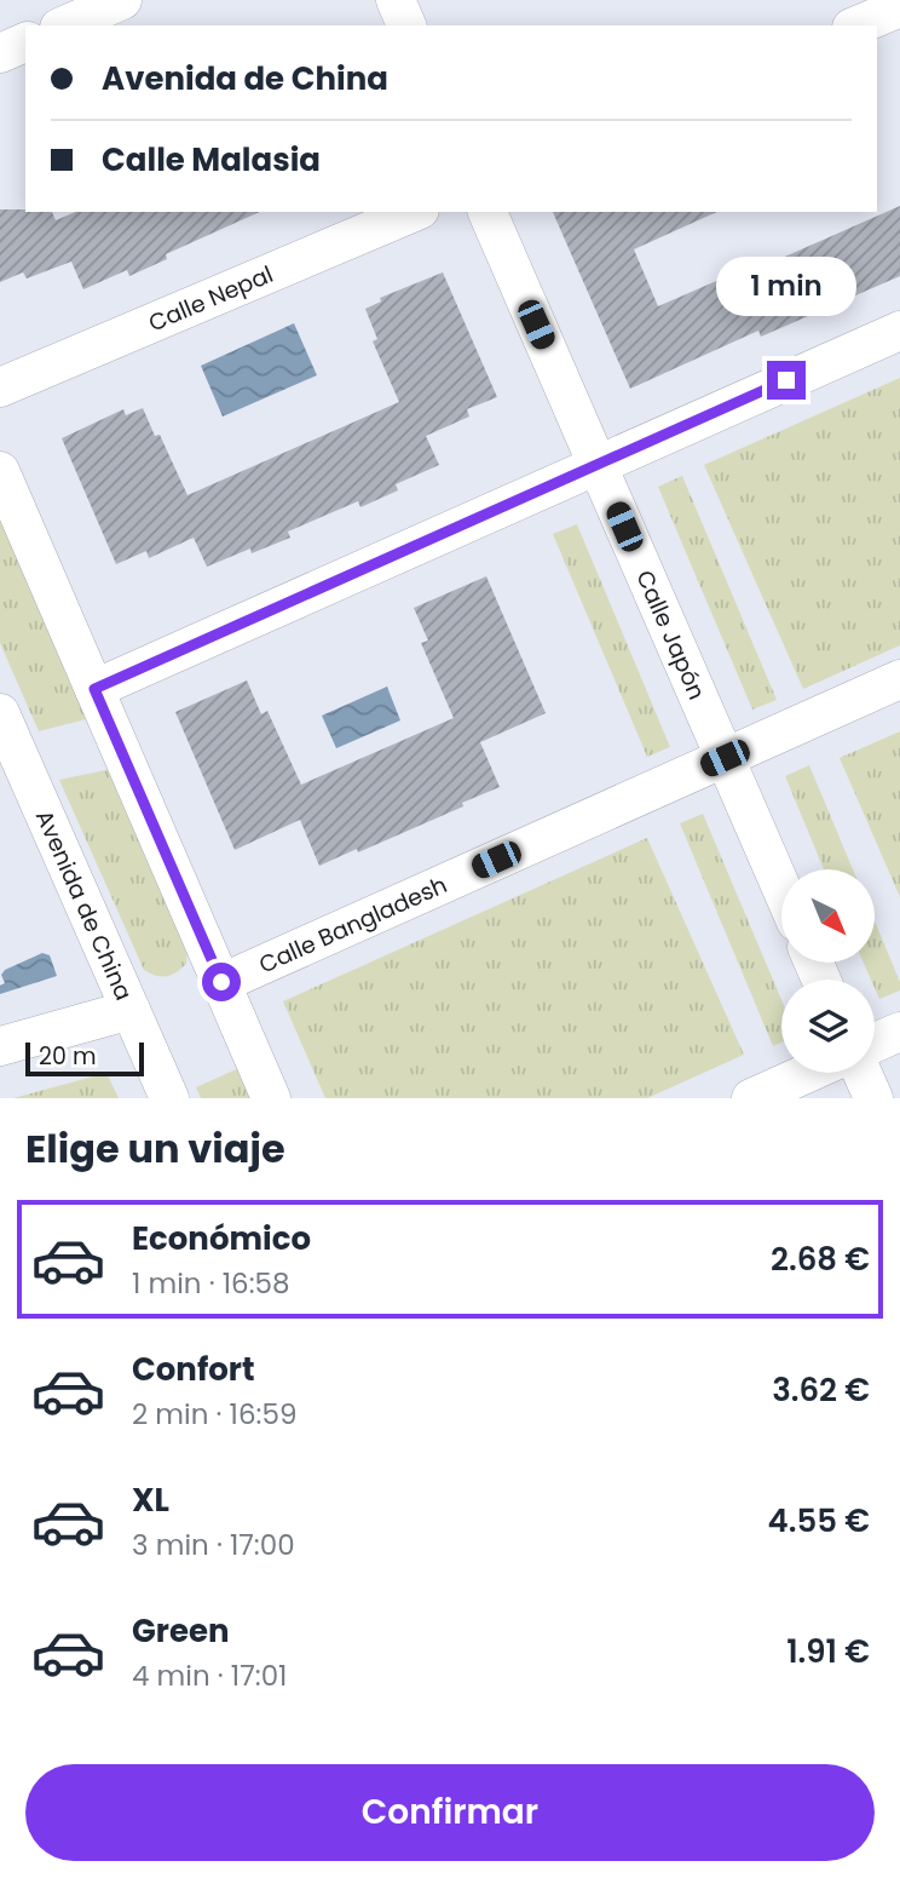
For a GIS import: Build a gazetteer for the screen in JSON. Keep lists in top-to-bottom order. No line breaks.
{"streets":{"street":["Calle Nepal","Calle Japón","Avenida de China","Calle Bangladesh"]},"crossings":[["Calle Japón","Calle Bangladesh"]],"scale_bar":"20 m","north":"bottom right","page":{"banner":["Avenida de China","Calle Malasia"],"bubble":"1 min","scale":"20 m","heading":"Elige un viaje","list":[{"name":"Económico","note":"1 min · 16:58","value":"2.68 €"},{"name":"Confort","note":"2 min · 16:59","value":"3.62 €"},{"name":"XL","note":"3 min · 17:00","value":"4.55 €"},{"name":"Green","note":"4 min · 17:01","value":"1.91 €"}],"buttons":"Confirmar"}}
